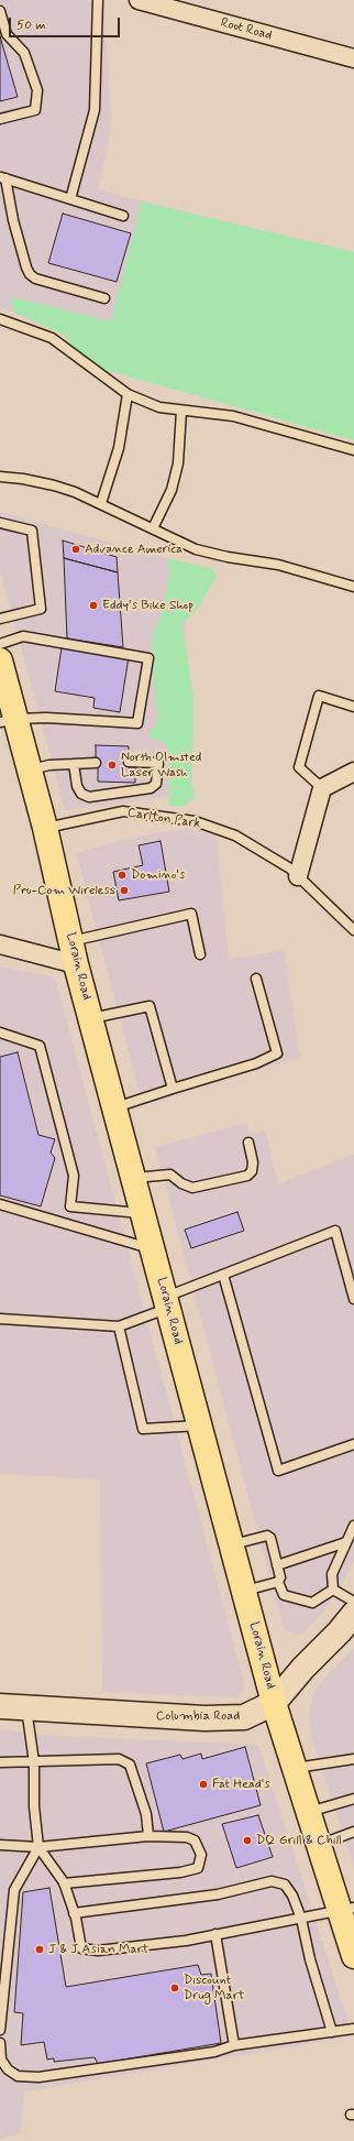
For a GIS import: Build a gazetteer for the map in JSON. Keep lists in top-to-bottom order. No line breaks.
{"streets":{"main road":["Lorain Road"],"street":["Root Road","Columbia Road"],"lane":["Carlton Park"]},"crossings":[["Carlton Park","Lorain Road"],["Lorain Road","Columbia Road"]],"places":["Advance America","Eddy's Bike Shop","North Olmsted Laser Wash","Domino's","Pro-Com Wireless","Fat Head's","DQ Grill & Chill","J & J Asian Mart","Discount Drug Mart"],"scale_bar":"50 m"}
